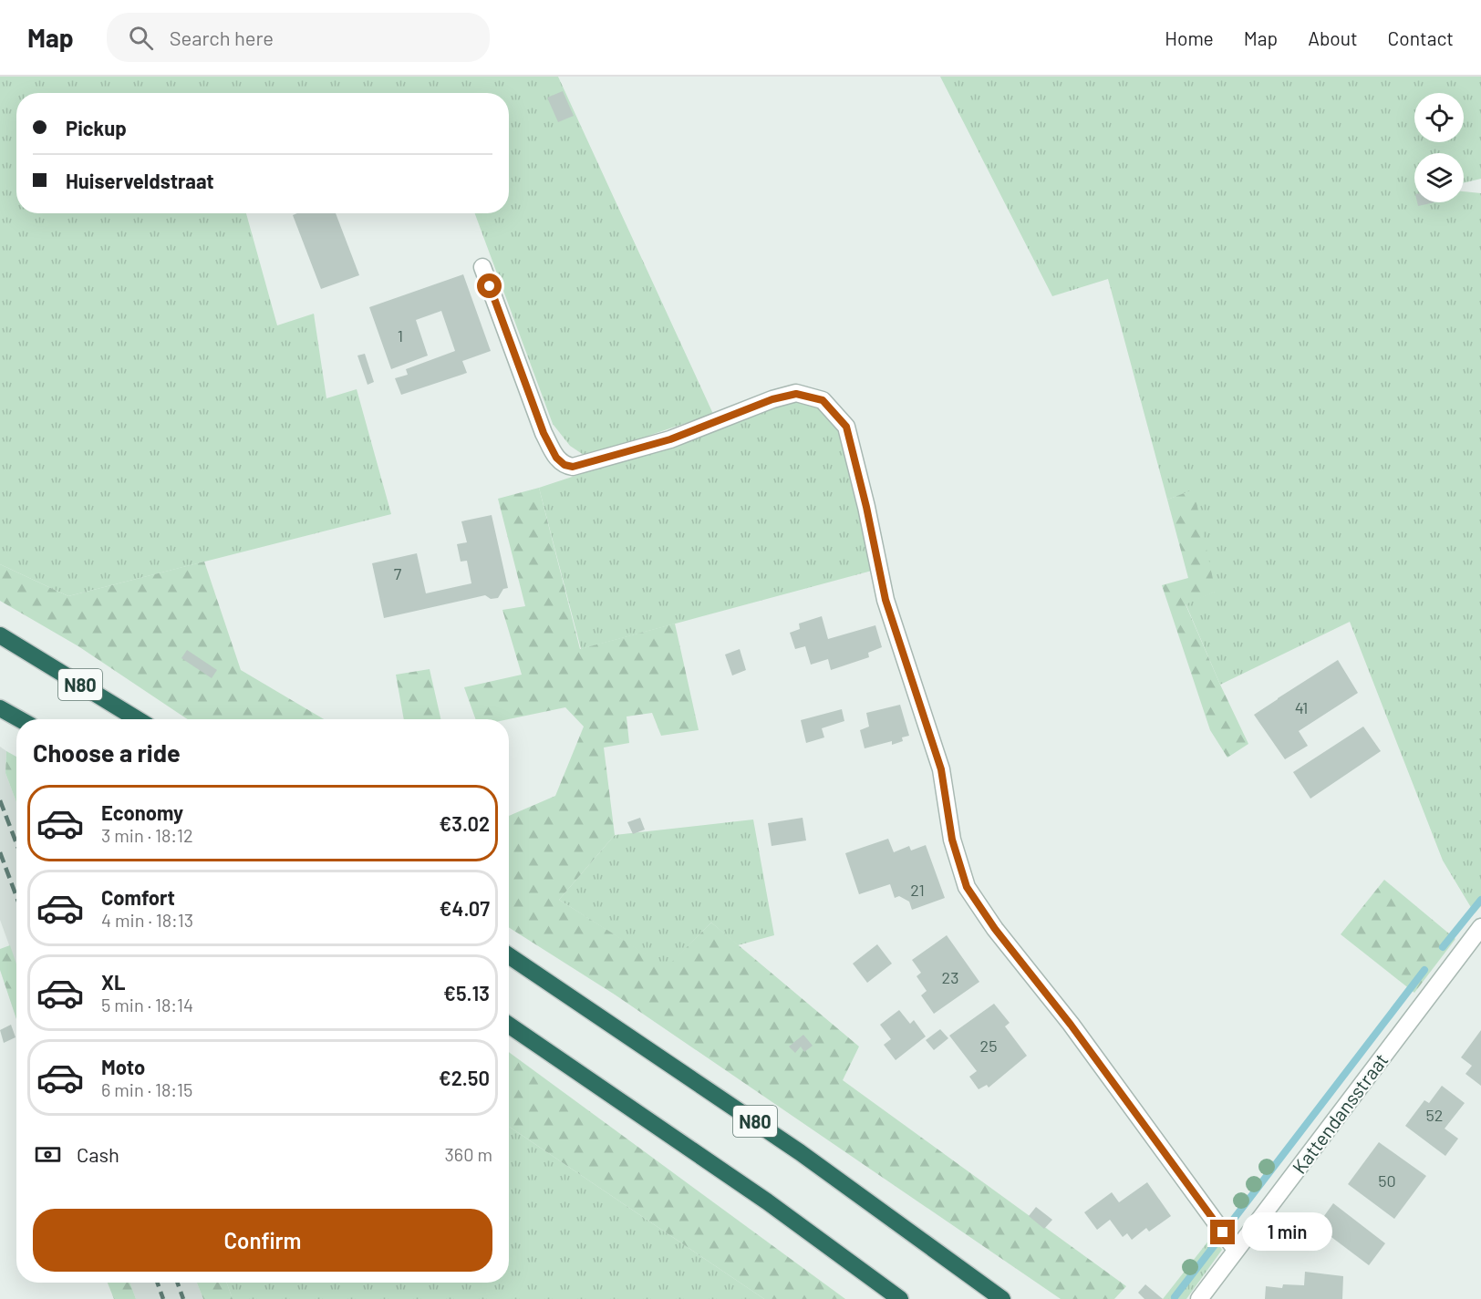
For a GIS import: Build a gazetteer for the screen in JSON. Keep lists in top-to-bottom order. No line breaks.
{"streets":{"highway":["N80"],"street":["Kattendansstraat"]},"house_numbers":["1","7","41","21","23","25","52","50"],"page":{"header":"Map","search":"Search here","nav":["Home","Map","About","Contact"],"banner":["Pickup","Huiserveldstraat"],"heading":"Choose a ride","list":[{"name":"Economy","note":"3 min · 18:12","value":"€3.02"},{"name":"Comfort","note":"4 min · 18:13","value":"€4.07"},{"name":"XL","note":"5 min · 18:14","value":"€5.13"},{"name":"Moto","note":"6 min · 18:15","value":"€2.50"}],"pay":["Cash","360 m"],"buttons":"Confirm","bubble":"1 min"}}
